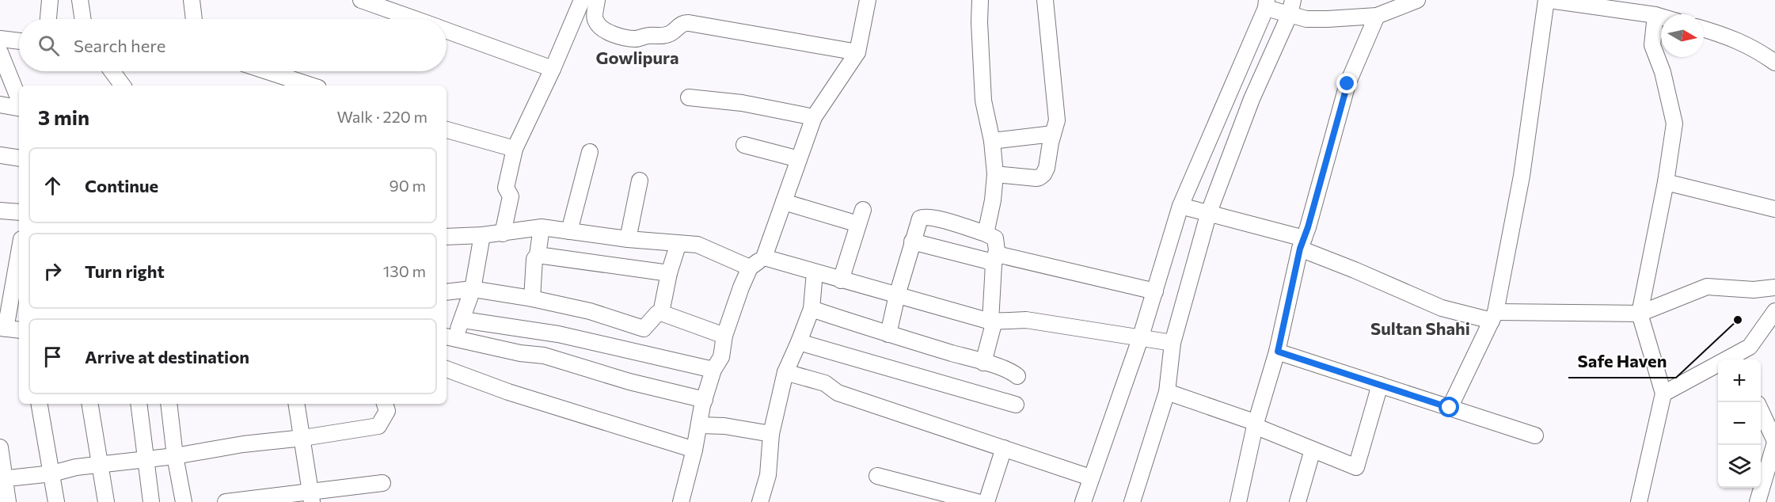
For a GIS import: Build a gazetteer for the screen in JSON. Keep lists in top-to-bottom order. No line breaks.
{"districts":["Gowlipura","Sultan Shahi"],"places":["Safe Haven"],"north":"right","page":{"search":"Search here","heading":["3 min","Walk · 220 m"],"list":[["Continue","90 m"],["Turn right","130 m"],"Arrive at destination"],"map_buttons":["+","−"]}}
